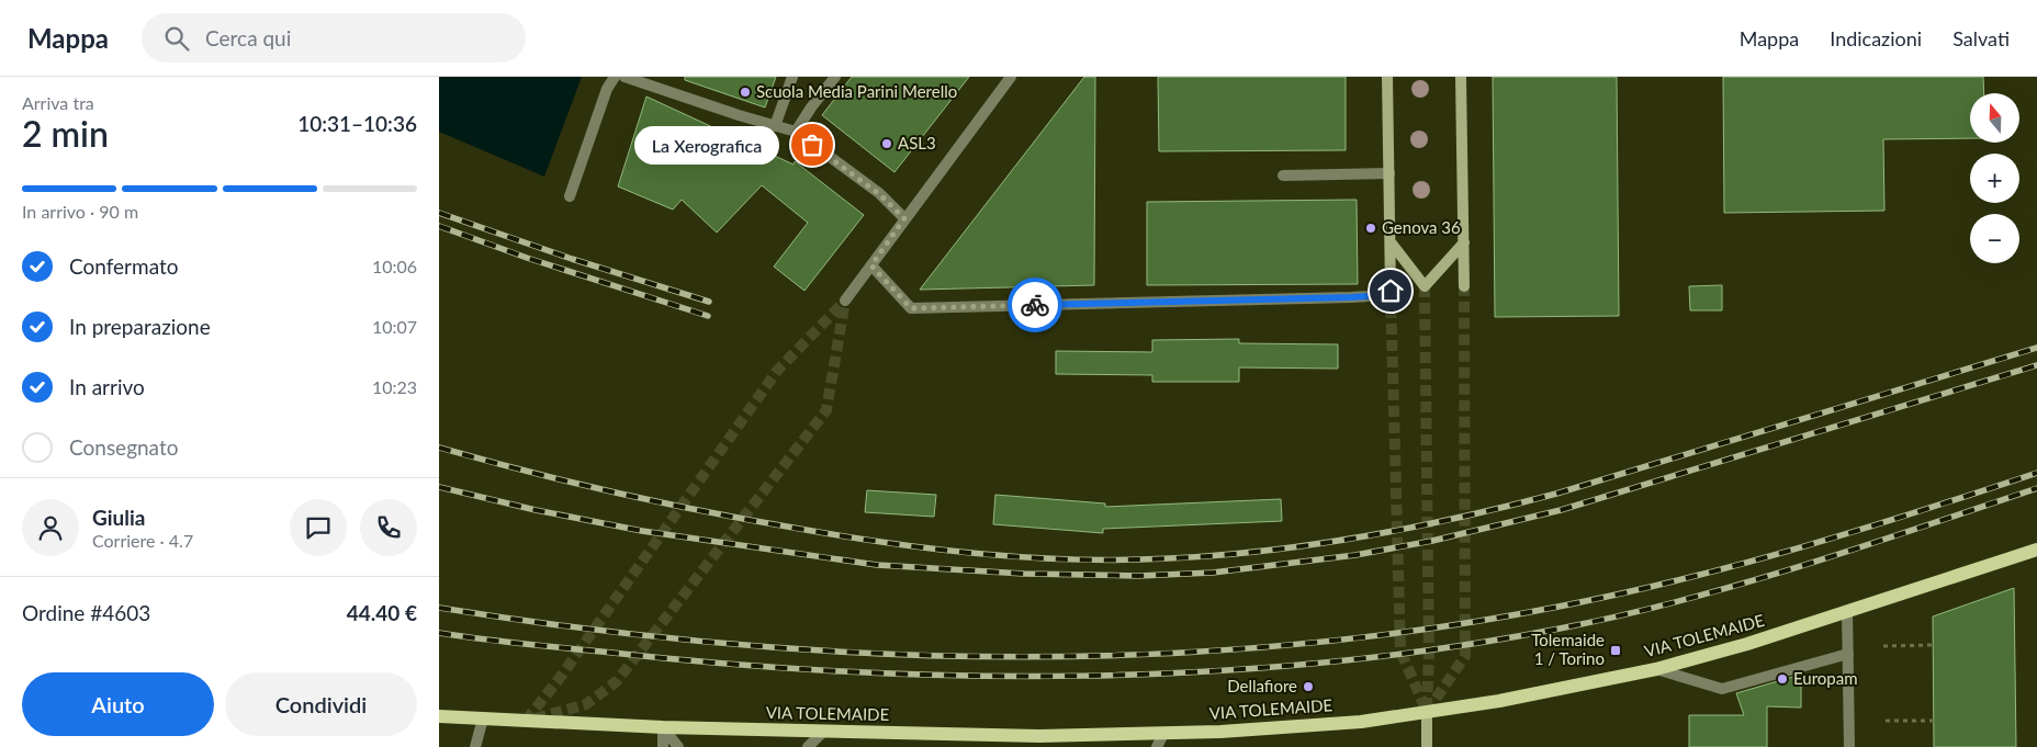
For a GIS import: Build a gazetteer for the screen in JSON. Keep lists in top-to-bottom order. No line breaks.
{"streets":{"main road":["VIA TOLEMAIDE"]},"places":{"other":["Scuola Media Parini Merello","ASL3","La Xerografica","Genova 36","Europam","Dellafiore"],"transit":["Tolemaide 1 / Torino"]},"north":"top","page":{"header":"Mappa","search":"Cerca qui","nav":["Mappa","Indicazioni","Salvati"],"heading":["2 min","Arriva tra","10:31–10:36"],"panel":["Giulia","Corriere · 4.7","Ordine #4603","44.40 €"],"map_buttons":["+","−"],"bubble":"La Xerografica","bar":"In arrivo · 90 m","list":[["Confermato","10:06"],["In preparazione","10:07"],["In arrivo","10:23"],"Consegnato"],"buttons":["Aiuto","Condividi"]}}
